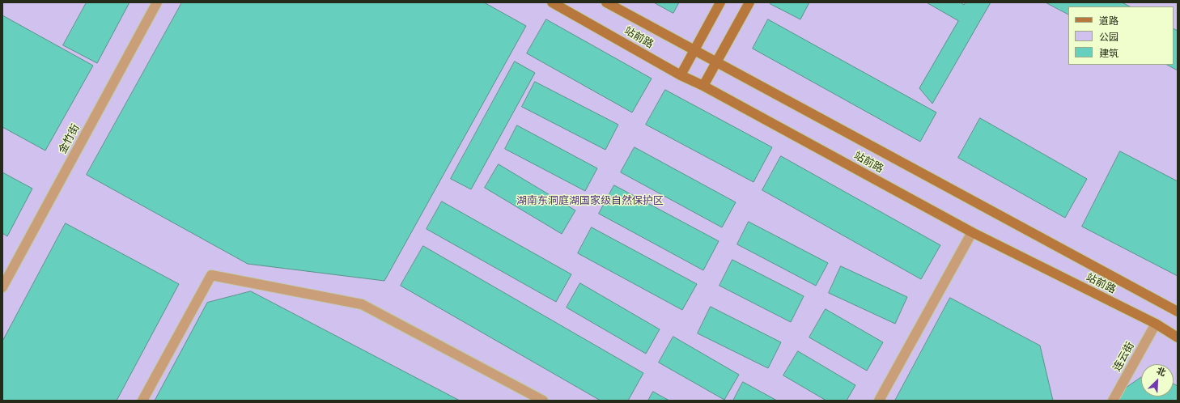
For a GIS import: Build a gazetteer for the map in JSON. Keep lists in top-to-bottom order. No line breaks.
{"streets":{"main road":["站前路"],"street":["金竹街","连云街"]},"crossings":[["站前路","连云街"]],"parks":["湖南东洞庭湖国家级自然保护区"],"legend":["道路","公园","建筑"],"north":"top right"}
